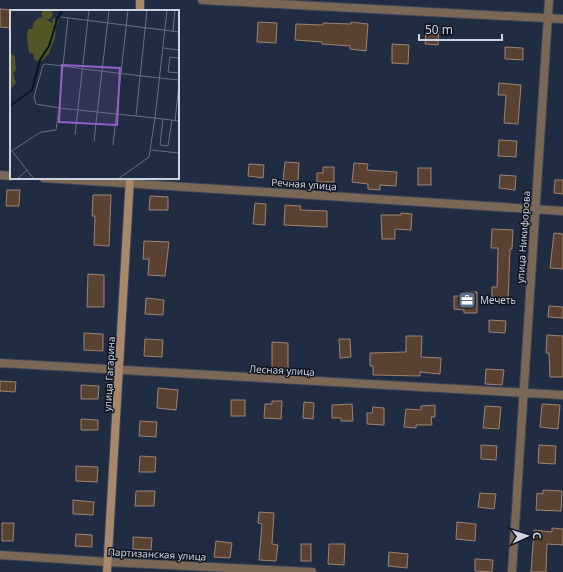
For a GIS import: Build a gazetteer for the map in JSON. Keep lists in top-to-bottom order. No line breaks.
{"streets":{"main road":["улица Гагарина"],"street":["Речная улица","улица Никифорова","Лесная улица","Партизанская улица"]},"crossings":[["Речная улица","улица Никифорова"],["Речная улица","улица Гагарина"],["улица Никифорова","Лесная улица"],["Лесная улица","улица Гагарина"],["улица Гагарина","Партизанская улица"]],"places":{"office":["Мечеть"]},"scale_bar":"50 m","north":"right"}
